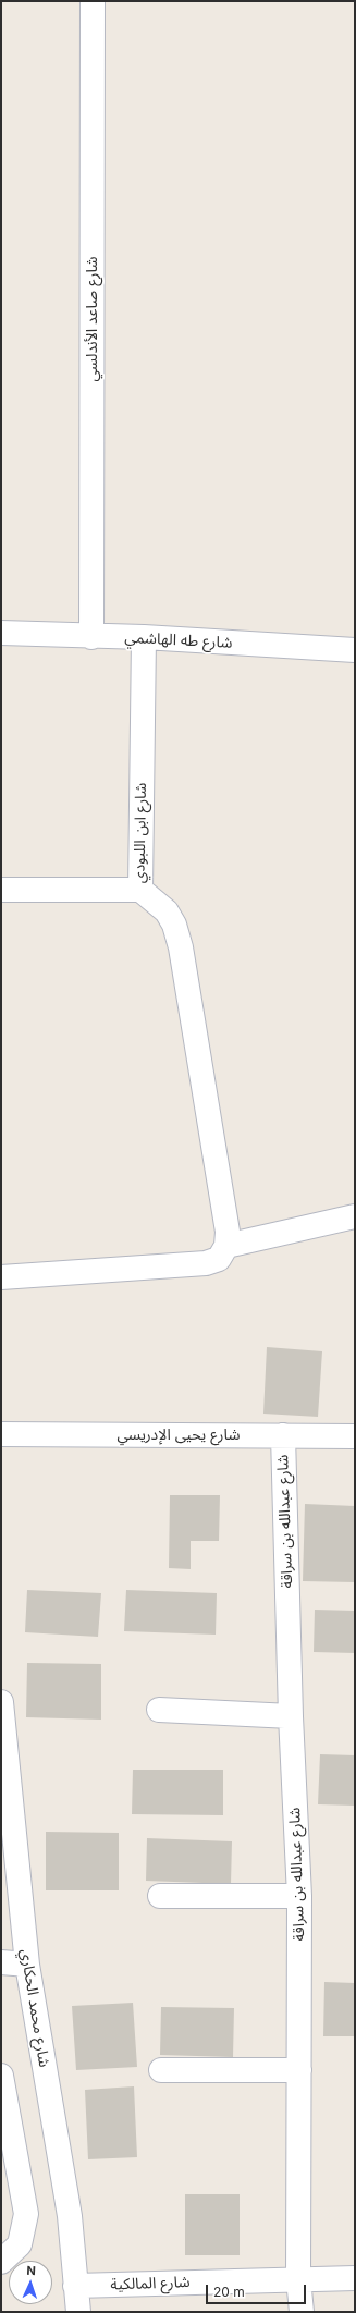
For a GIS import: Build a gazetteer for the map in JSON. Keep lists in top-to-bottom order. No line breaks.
{"streets":{"street":["شارع صاعد الأندلسي","شارع طه الهاشمي","شارع ابن اللبودي","شارع يحيى الإدريسي","شارع عبدالله بن سراقة","شارع محمد الحكاري","شارع المالكية"]},"crossings":[["شارع صاعد الأندلسي","شارع طه الهاشمي"],["شارع طه الهاشمي","شارع ابن اللبودي"],["شارع يحيى الإدريسي","شارع عبدالله بن سراقة"],["شارع عبدالله بن سراقة","شارع المالكية"],["شارع محمد الحكاري","شارع المالكية"]],"scale_bar":"20 m","north":"top"}
